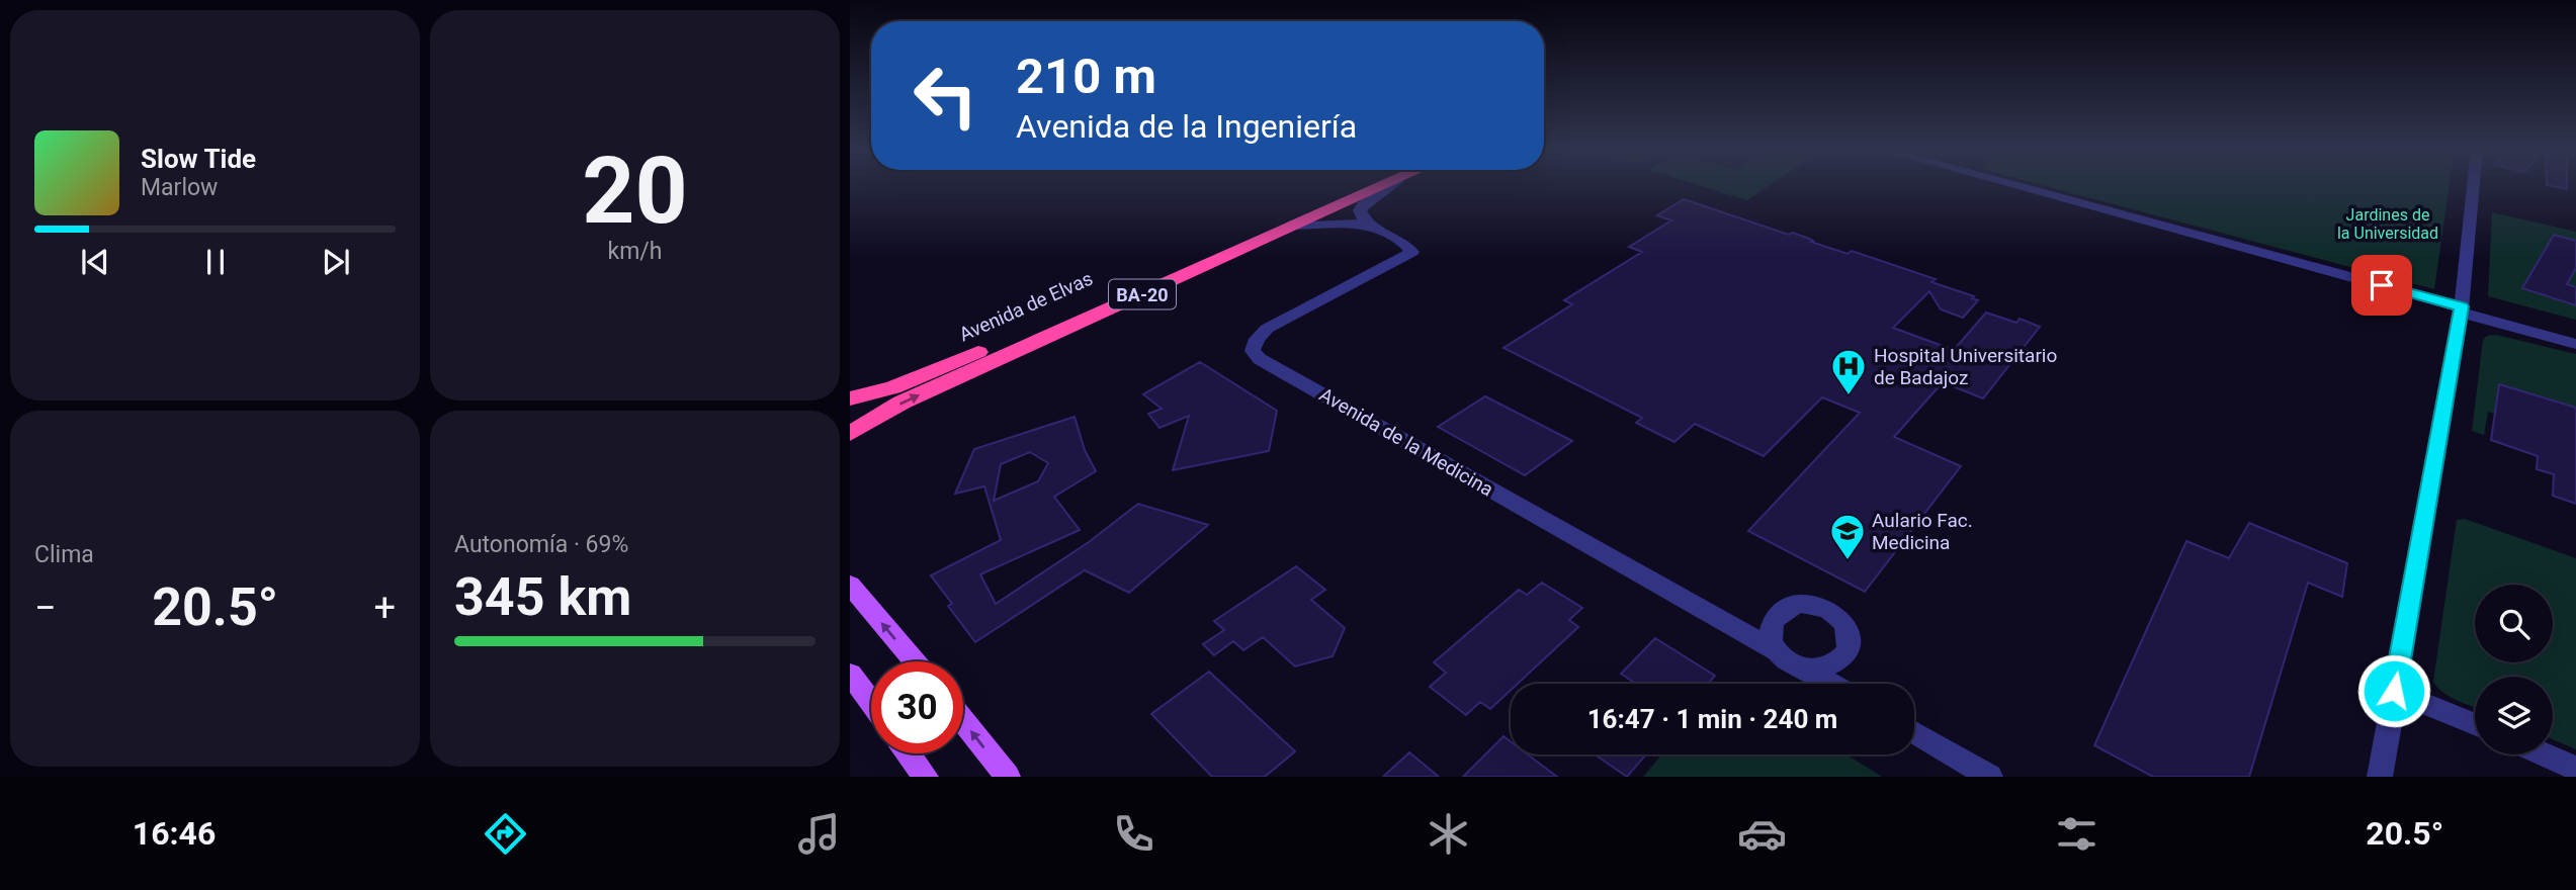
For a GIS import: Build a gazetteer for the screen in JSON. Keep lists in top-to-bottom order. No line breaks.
{"streets":{"highway":["BA-20","Avenida de Elvas"],"street":["Avenida de la Medicina"]},"crossings":[["Avenida de Elvas","Avenida de la Medicina"]],"parks":["Jardines de la Universidad"],"places":{"hospital":["Hospital Universitario de Badajoz"],"school or university":["Aulario Fac. Medicina"]},"page":{"tile":[["20","km/h"],"Clima",["Autonomía · 69%","345 km"]],"turn":["210 m","Avenida de la Ingeniería"],"song":["Slow Tide","Marlow"],"heat":["−","20.5°","+"],"limit":"30","trip":"16:47 · 1 min · 240 m","tabs":["16:46","20.5°"]}}
